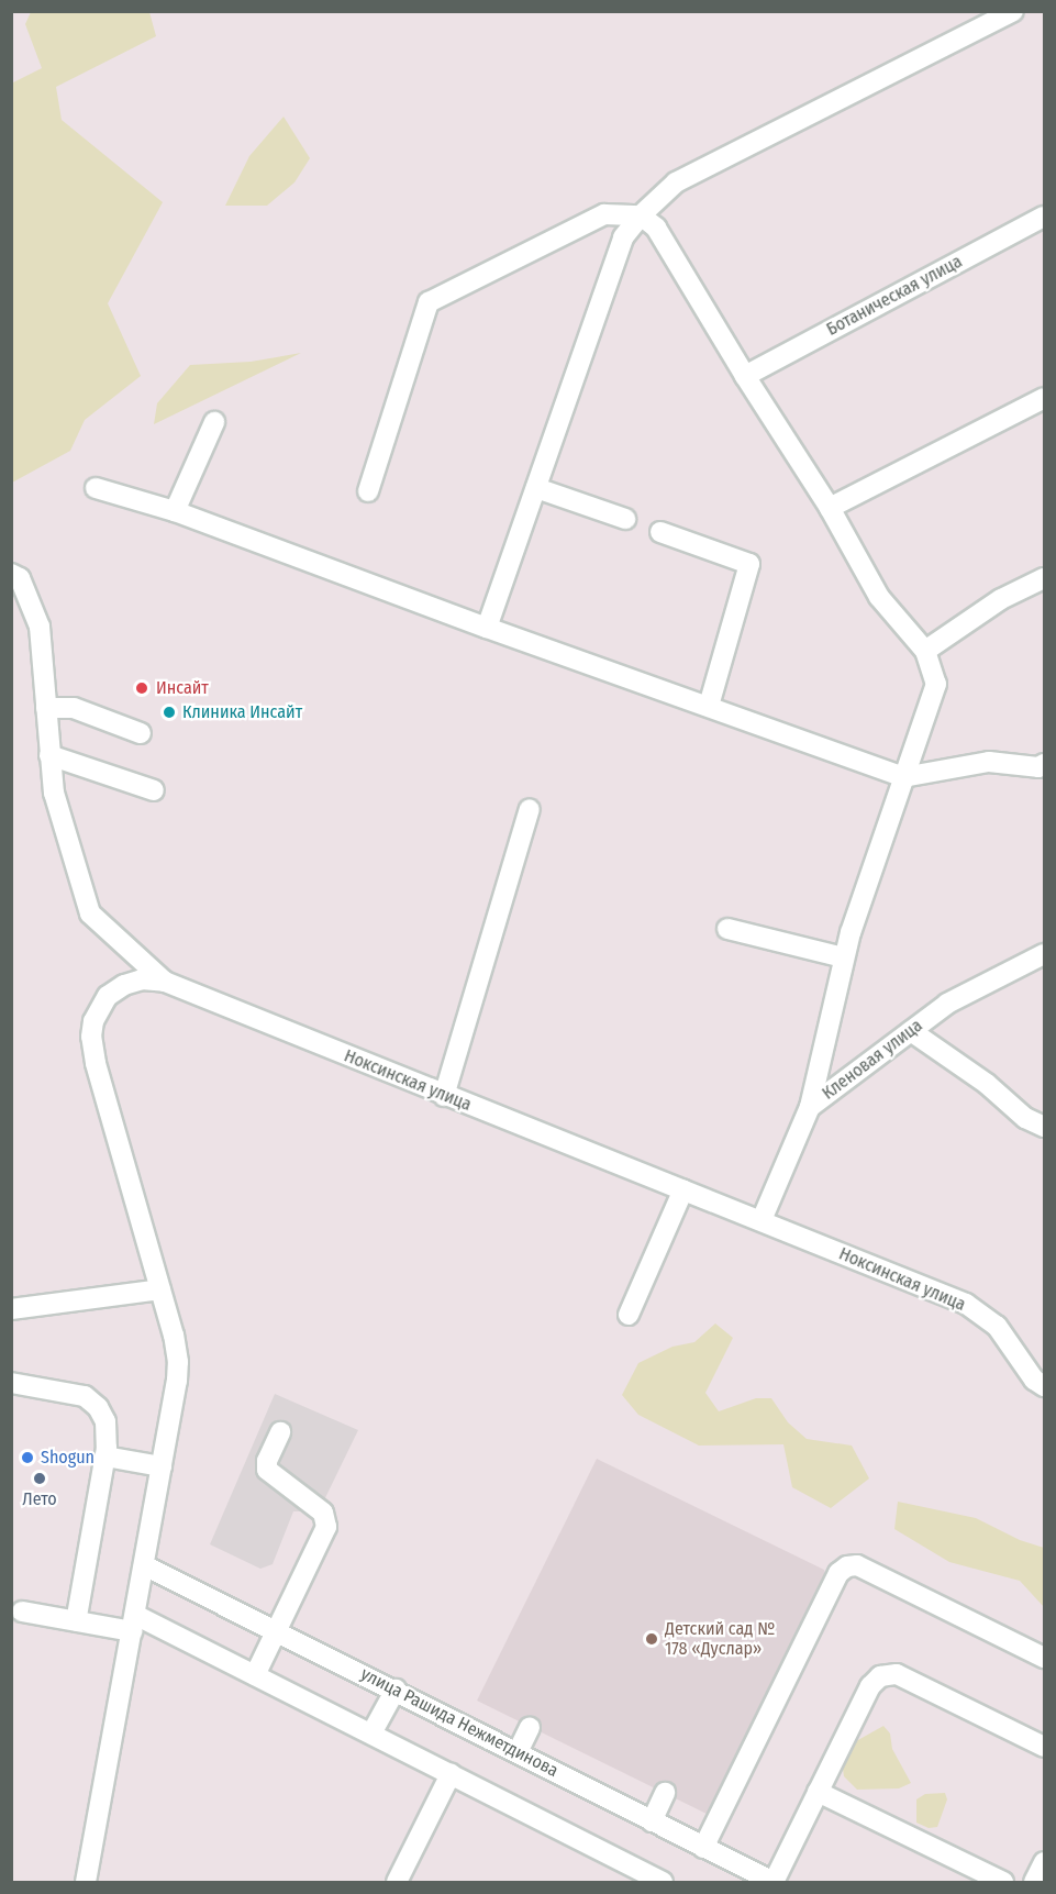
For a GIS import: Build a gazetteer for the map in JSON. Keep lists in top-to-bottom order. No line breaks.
{"streets":{"street":["Ботаническая улица","Кленовая улица","Ноксинская улица","улица Рашида Нежметдинова"]},"crossings":[["Кленовая улица","Ноксинская улица"]],"places":["Инсайт","Клиника Инсайт","Shogun","Лето","Детский сад № 178 «Дуслар»"]}
